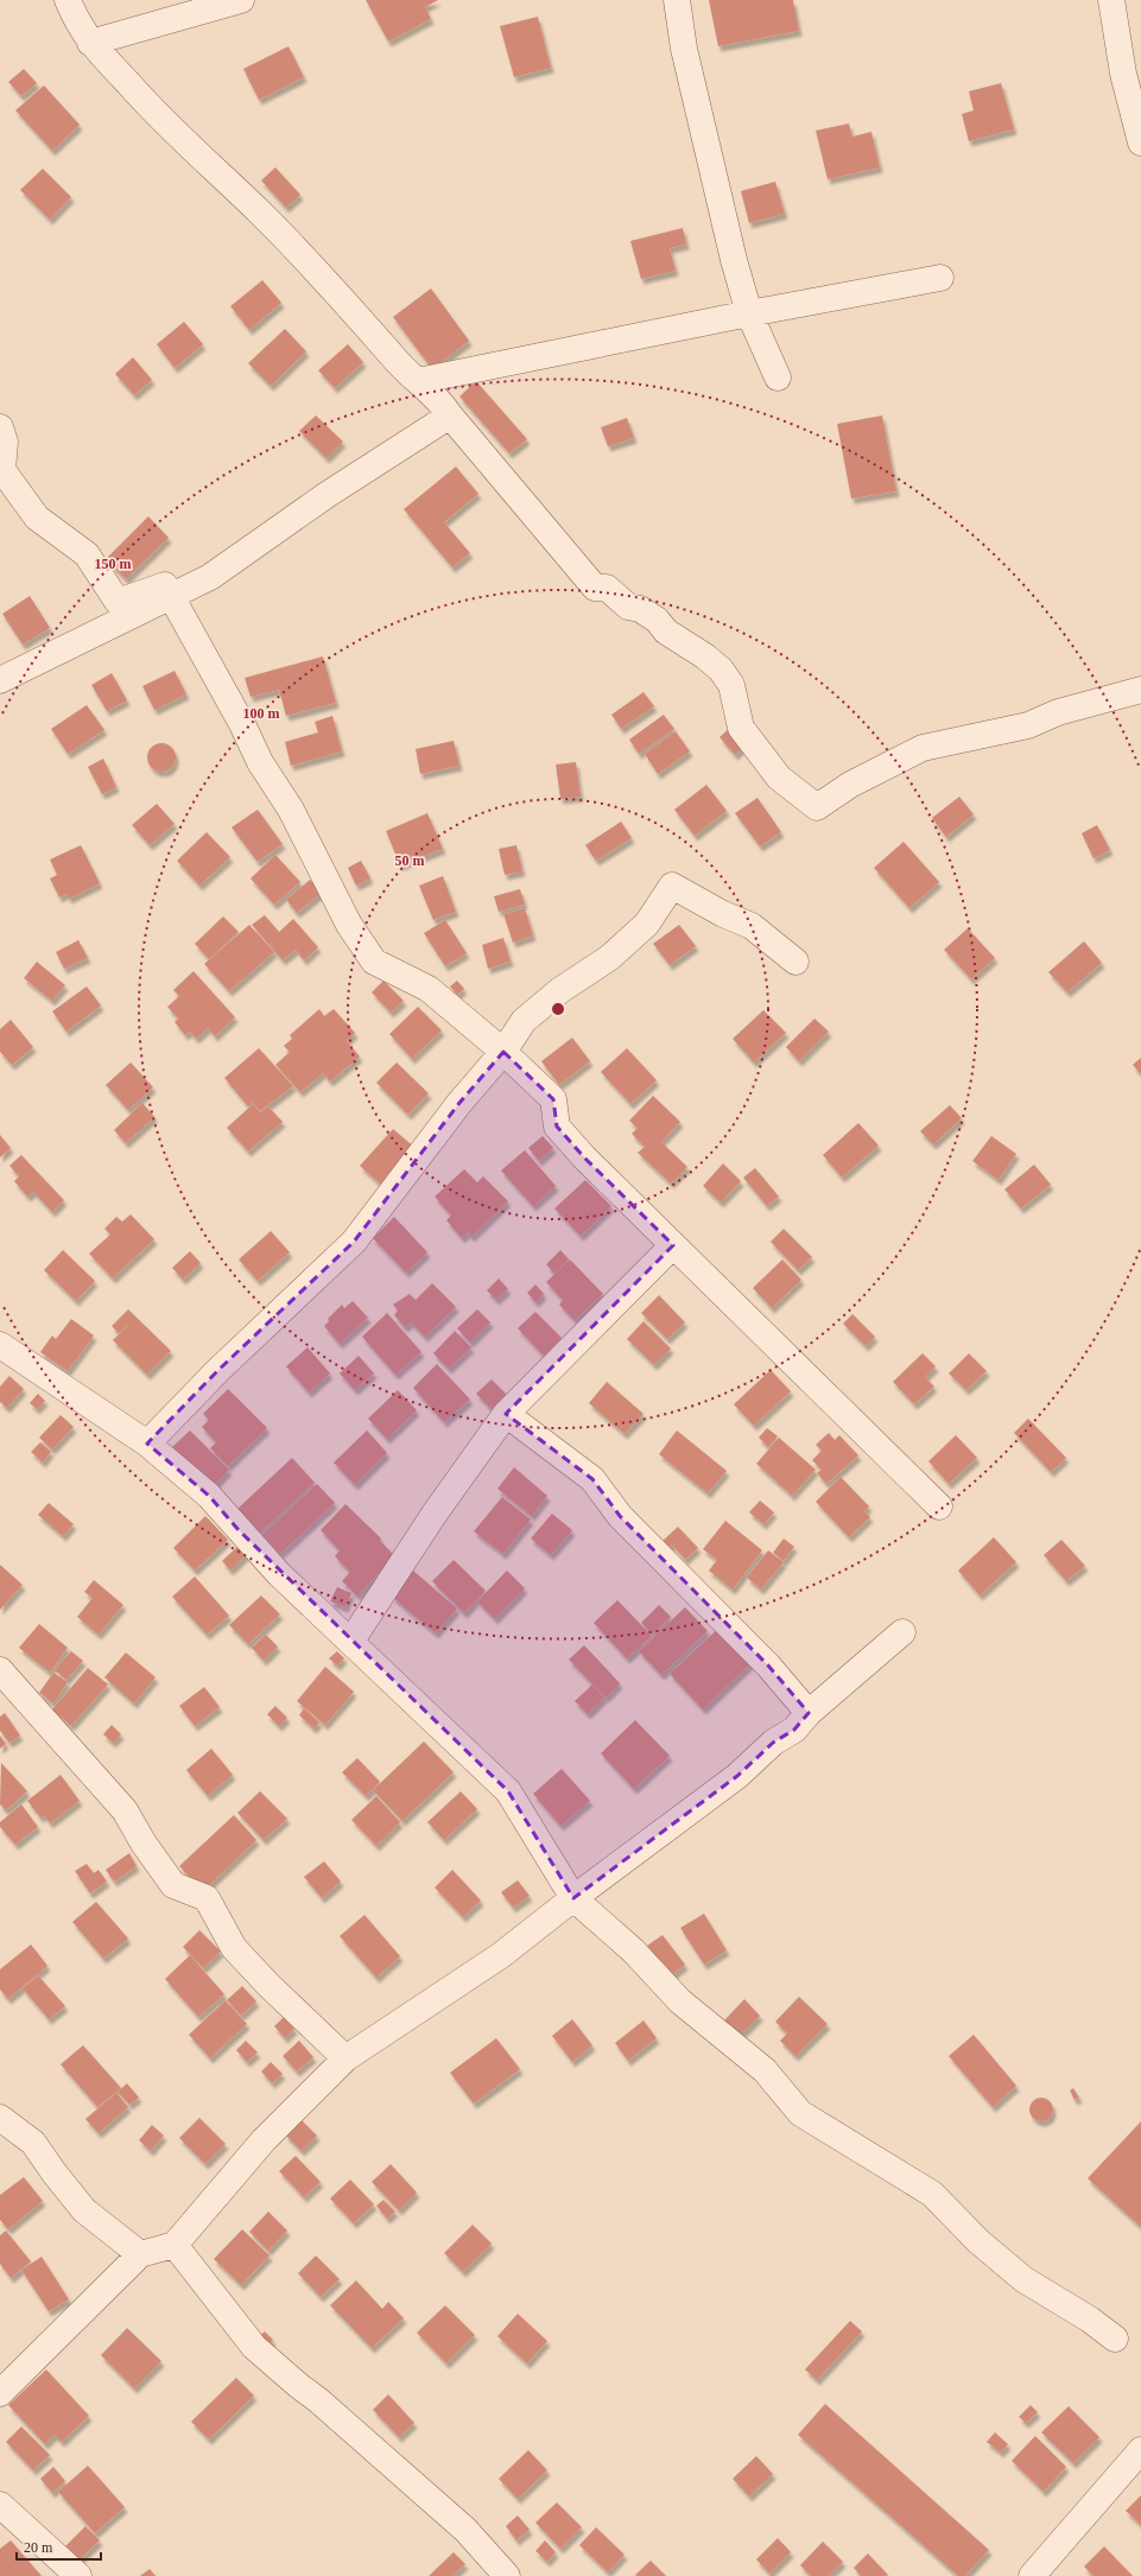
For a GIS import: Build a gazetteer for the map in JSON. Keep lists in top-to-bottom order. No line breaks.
{"scale_bar":"20 m","rings":["150 m","100 m","50 m"]}
